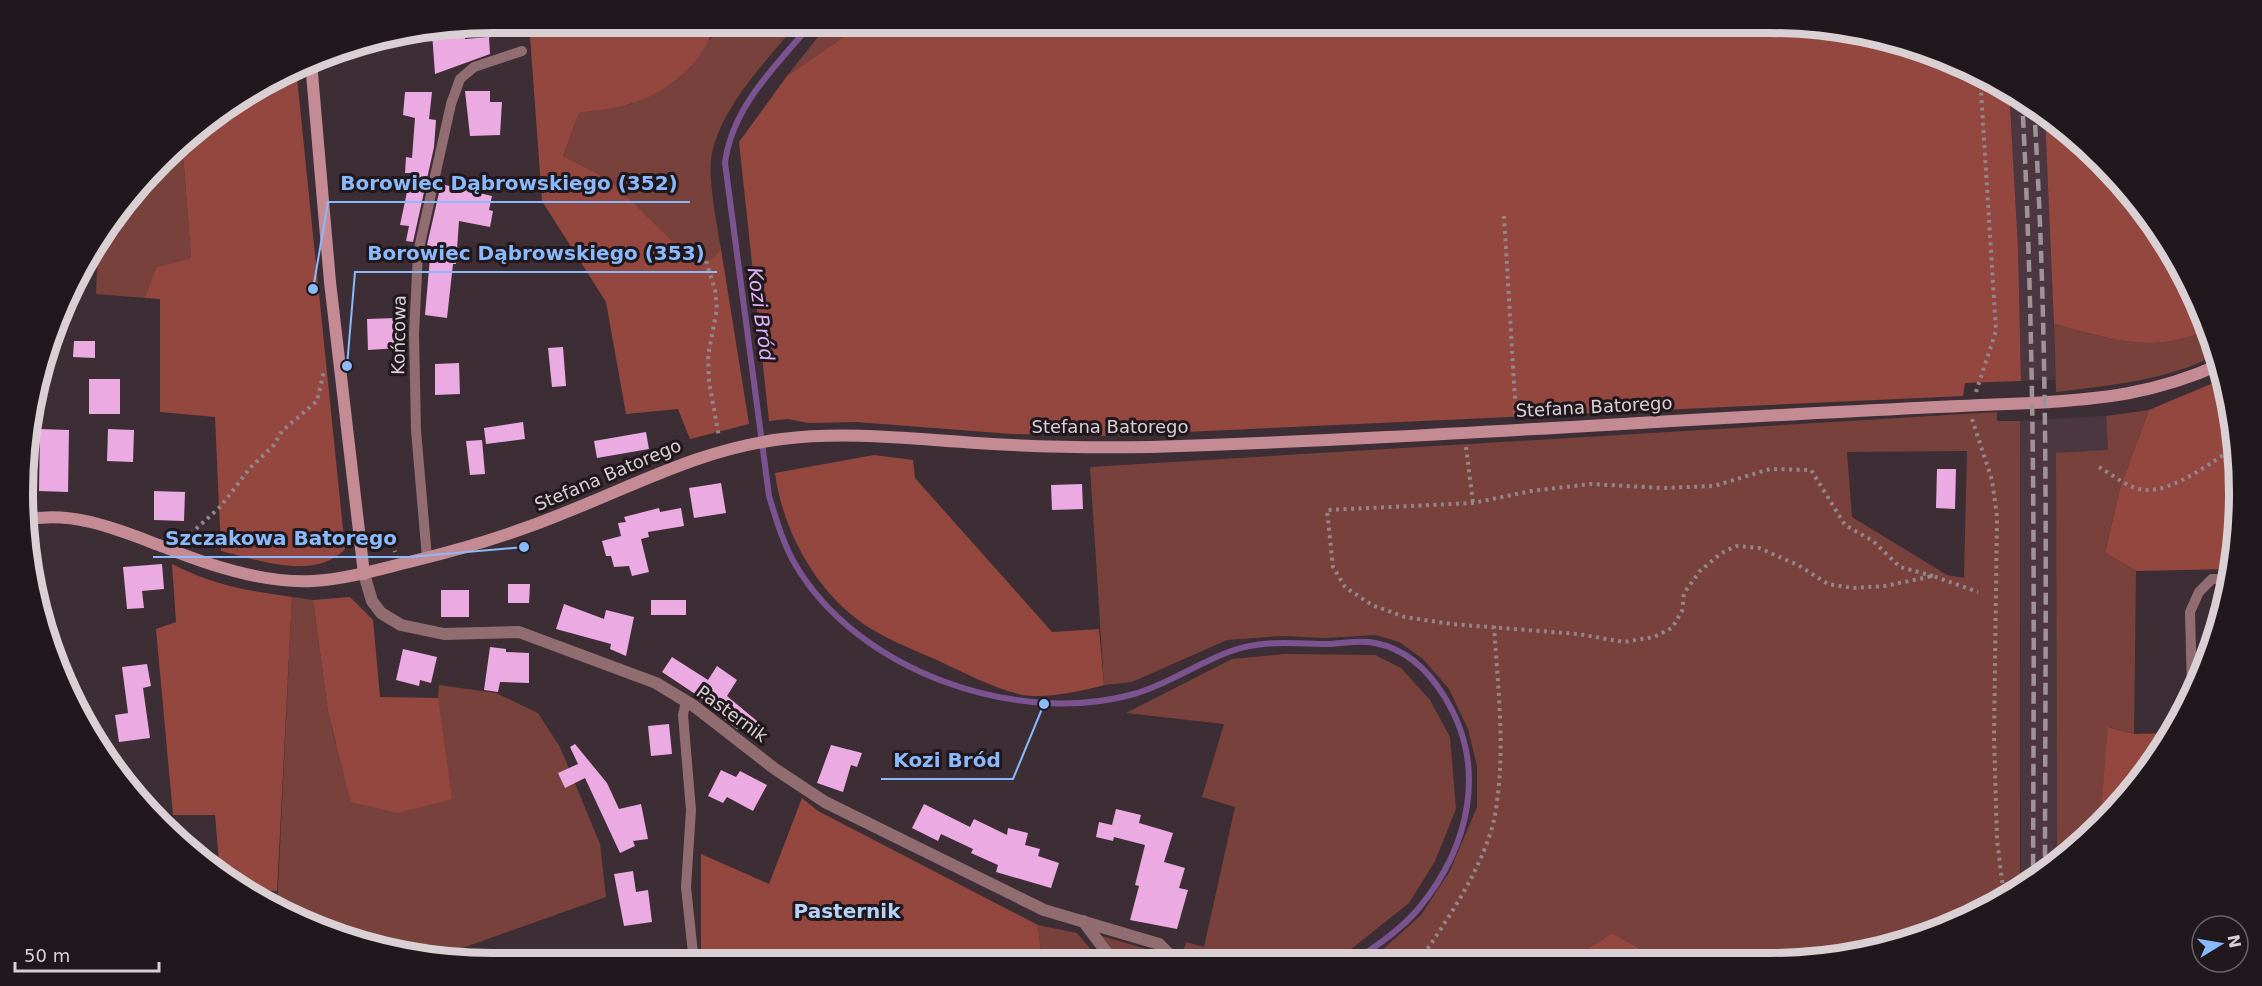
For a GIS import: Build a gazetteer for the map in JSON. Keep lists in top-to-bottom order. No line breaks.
{"streets":{"street":["Stefana Batorego","Pasternik"],"lane":["Końcowa"]},"crossings":[["Końcowa","Stefana Batorego"],["Stefana Batorego","Pasternik"]],"districts":["Pasternik"],"water":["Kozi Bród"],"places":["Borowiec Dąbrowskiego (352)","Borowiec Dąbrowskiego (353)","Szczakowa Batorego","Kozi Bród"],"scale_bar":"50 m","north":"right"}
